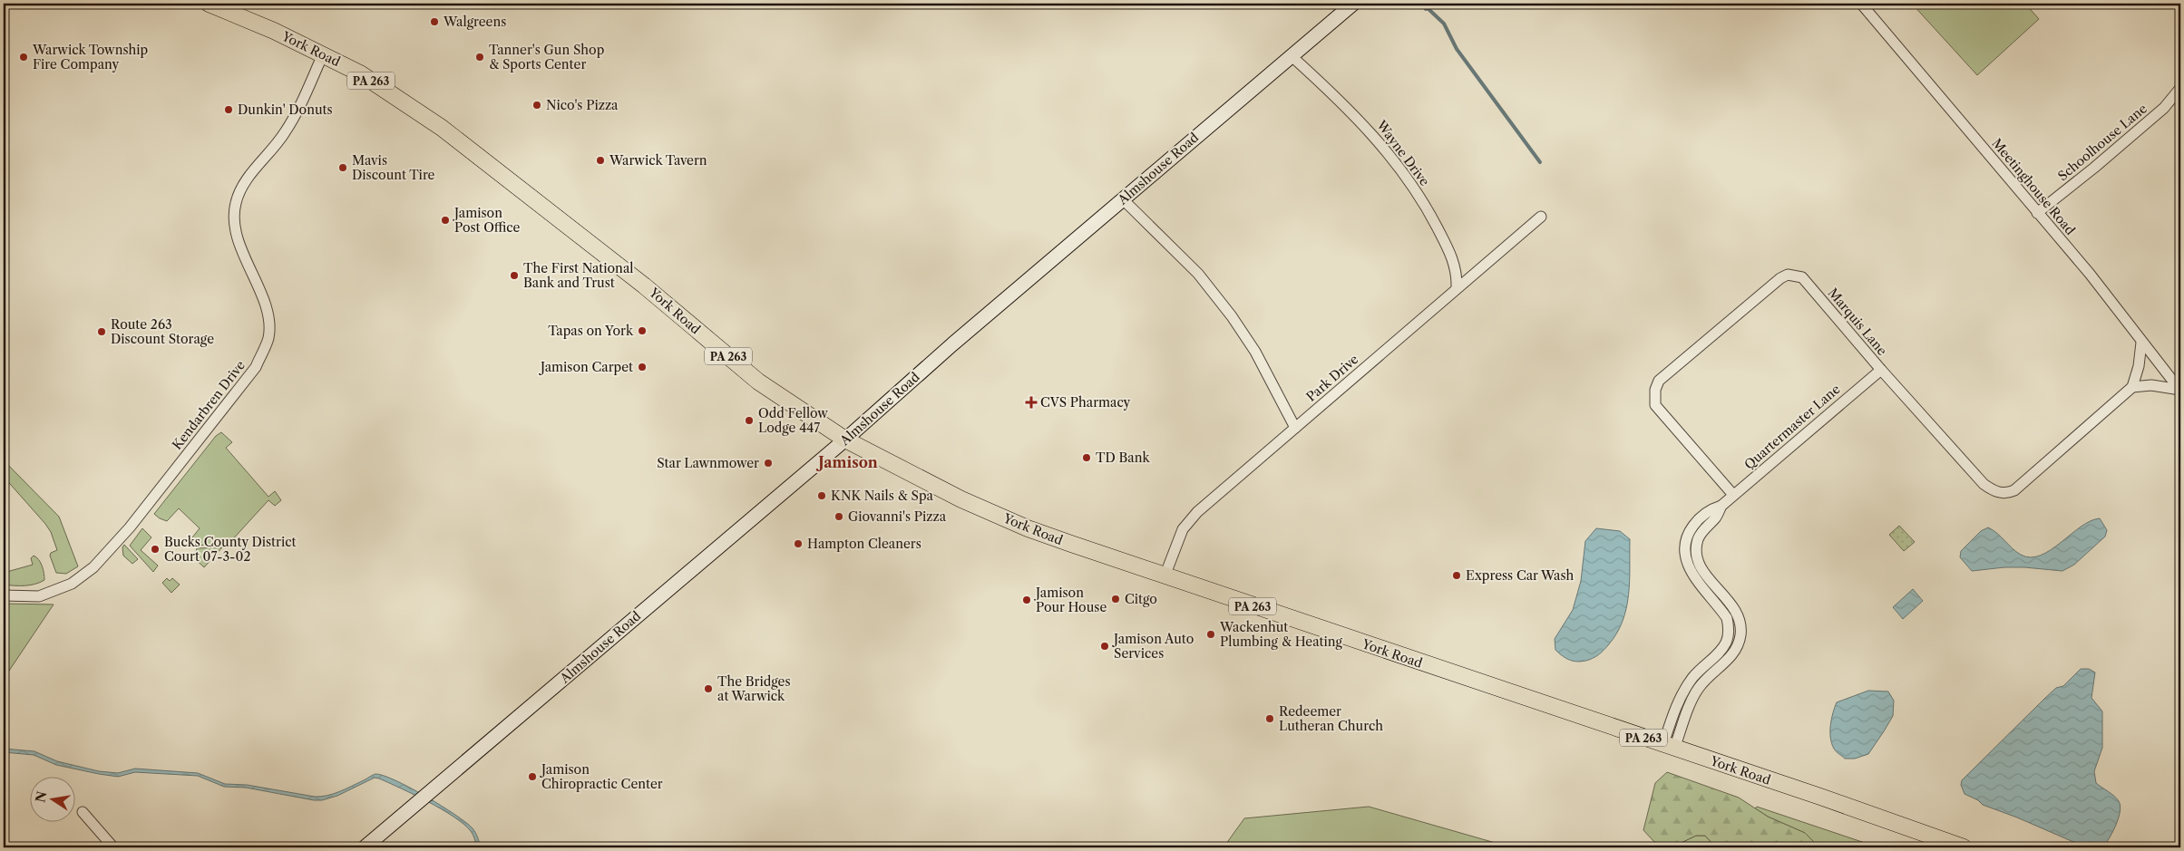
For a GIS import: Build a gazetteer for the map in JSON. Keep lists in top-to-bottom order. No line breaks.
{"streets":{"highway":["York Road","PA 263"],"main road":["Almshouse Road"],"street":["Schoolhouse Lane","Wayne Drive","Meetinghouse Road","Marquis Lane","Park Drive","Kendarbren Drive","Quartermaster Lane"]},"crossings":[["York Road","Almshouse Road"],["York Road","Park Drive"],["York Road","Kendarbren Drive"],["York Road","Quartermaster Lane"],["Schoolhouse Lane","Meetinghouse Road"],["Wayne Drive","Almshouse Road"],["Wayne Drive","Park Drive"],["Marquis Lane","Quartermaster Lane"]],"districts":["Jamison"],"places":{"other":["Walgreens","Warwick Township Fire Company","Tanner's Gun Shop & Sports Center","Nico's Pizza","Dunkin' Donuts","Warwick Tavern","Mavis Discount Tire","Jamison Post Office","The First National Bank and Trust","Tapas on York","Route 263 Discount Storage","Jamison Carpet","Odd Fellow Lodge 447","TD Bank","Star Lawnmower","KNK Nails & Spa","Giovanni's Pizza","Hampton Cleaners","Bucks County District Court 07-3-02","Express Car Wash","Citgo","Jamison Pour House","Wackenhut Plumbing & Heating","Jamison Auto Services","The Bridges at Warwick","Redeemer Lutheran Church","Jamison Chiropractic Center"],"health":["CVS Pharmacy"]},"north":"left"}
